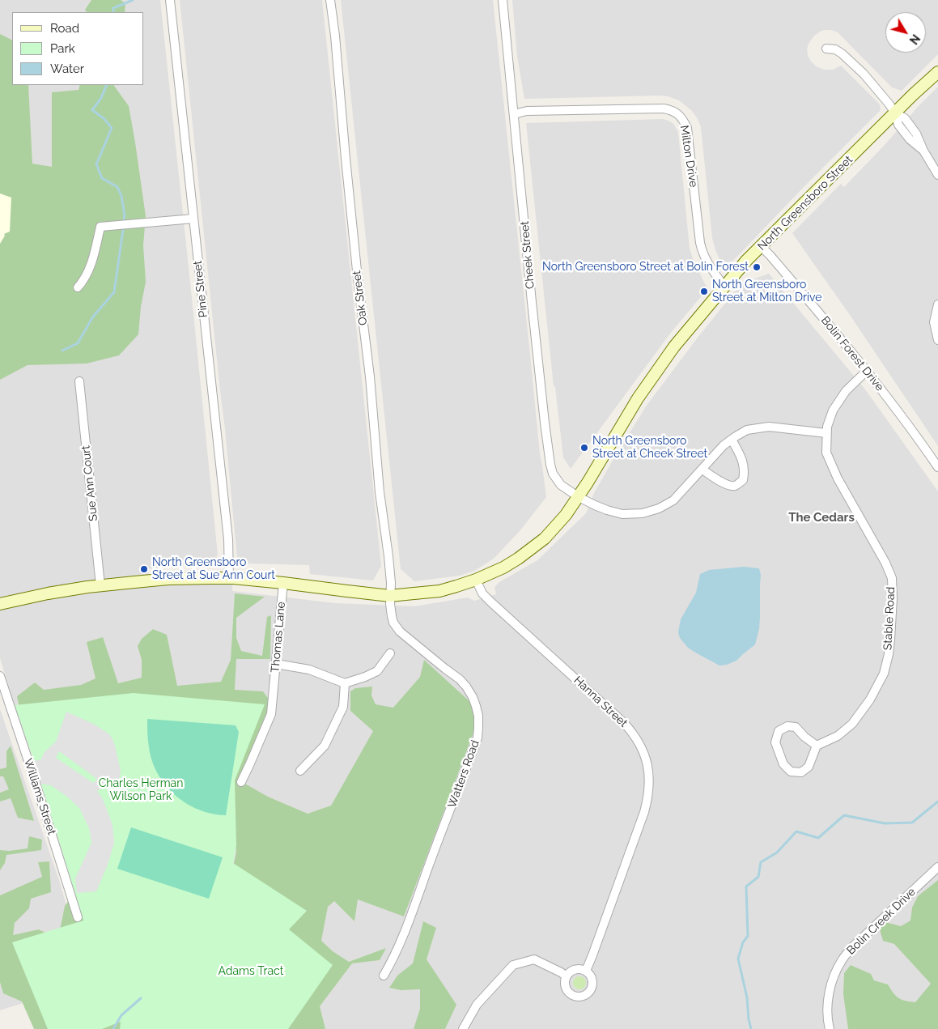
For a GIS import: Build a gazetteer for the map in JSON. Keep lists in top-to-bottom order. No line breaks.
{"streets":{"main road":["North Greensboro Street"],"street":["Milton Drive","Cheek Street","Pine Street","Oak Street","Bolin Forest Drive","Sue Ann Court","Stable Road","Thomas Lane","Hanna Street","Watters Road","Williams Street","Bolin Creek Drive"]},"crossings":[["Milton Drive","North Greensboro Street"],["Milton Drive","Cheek Street"],["North Greensboro Street","Cheek Street"],["North Greensboro Street","Pine Street"],["North Greensboro Street","Oak Street"],["North Greensboro Street","Bolin Forest Drive"],["North Greensboro Street","Sue Ann Court"],["North Greensboro Street","Thomas Lane"],["North Greensboro Street","Hanna Street"],["North Greensboro Street","Watters Road"],["Cheek Street","Stable Road"],["Oak Street","Watters Road"],["Bolin Forest Drive","Stable Road"]],"districts":["The Cedars"],"parks":["Charles Herman Wilson Park","Adams Tract"],"places":["North Greensboro Street at Bolin Forest","North Greensboro Street at Milton Drive","North Greensboro Street at Cheek Street","North Greensboro Street at Sue Ann Court"],"legend":["Road","Park","Water"],"north":"bottom right"}
